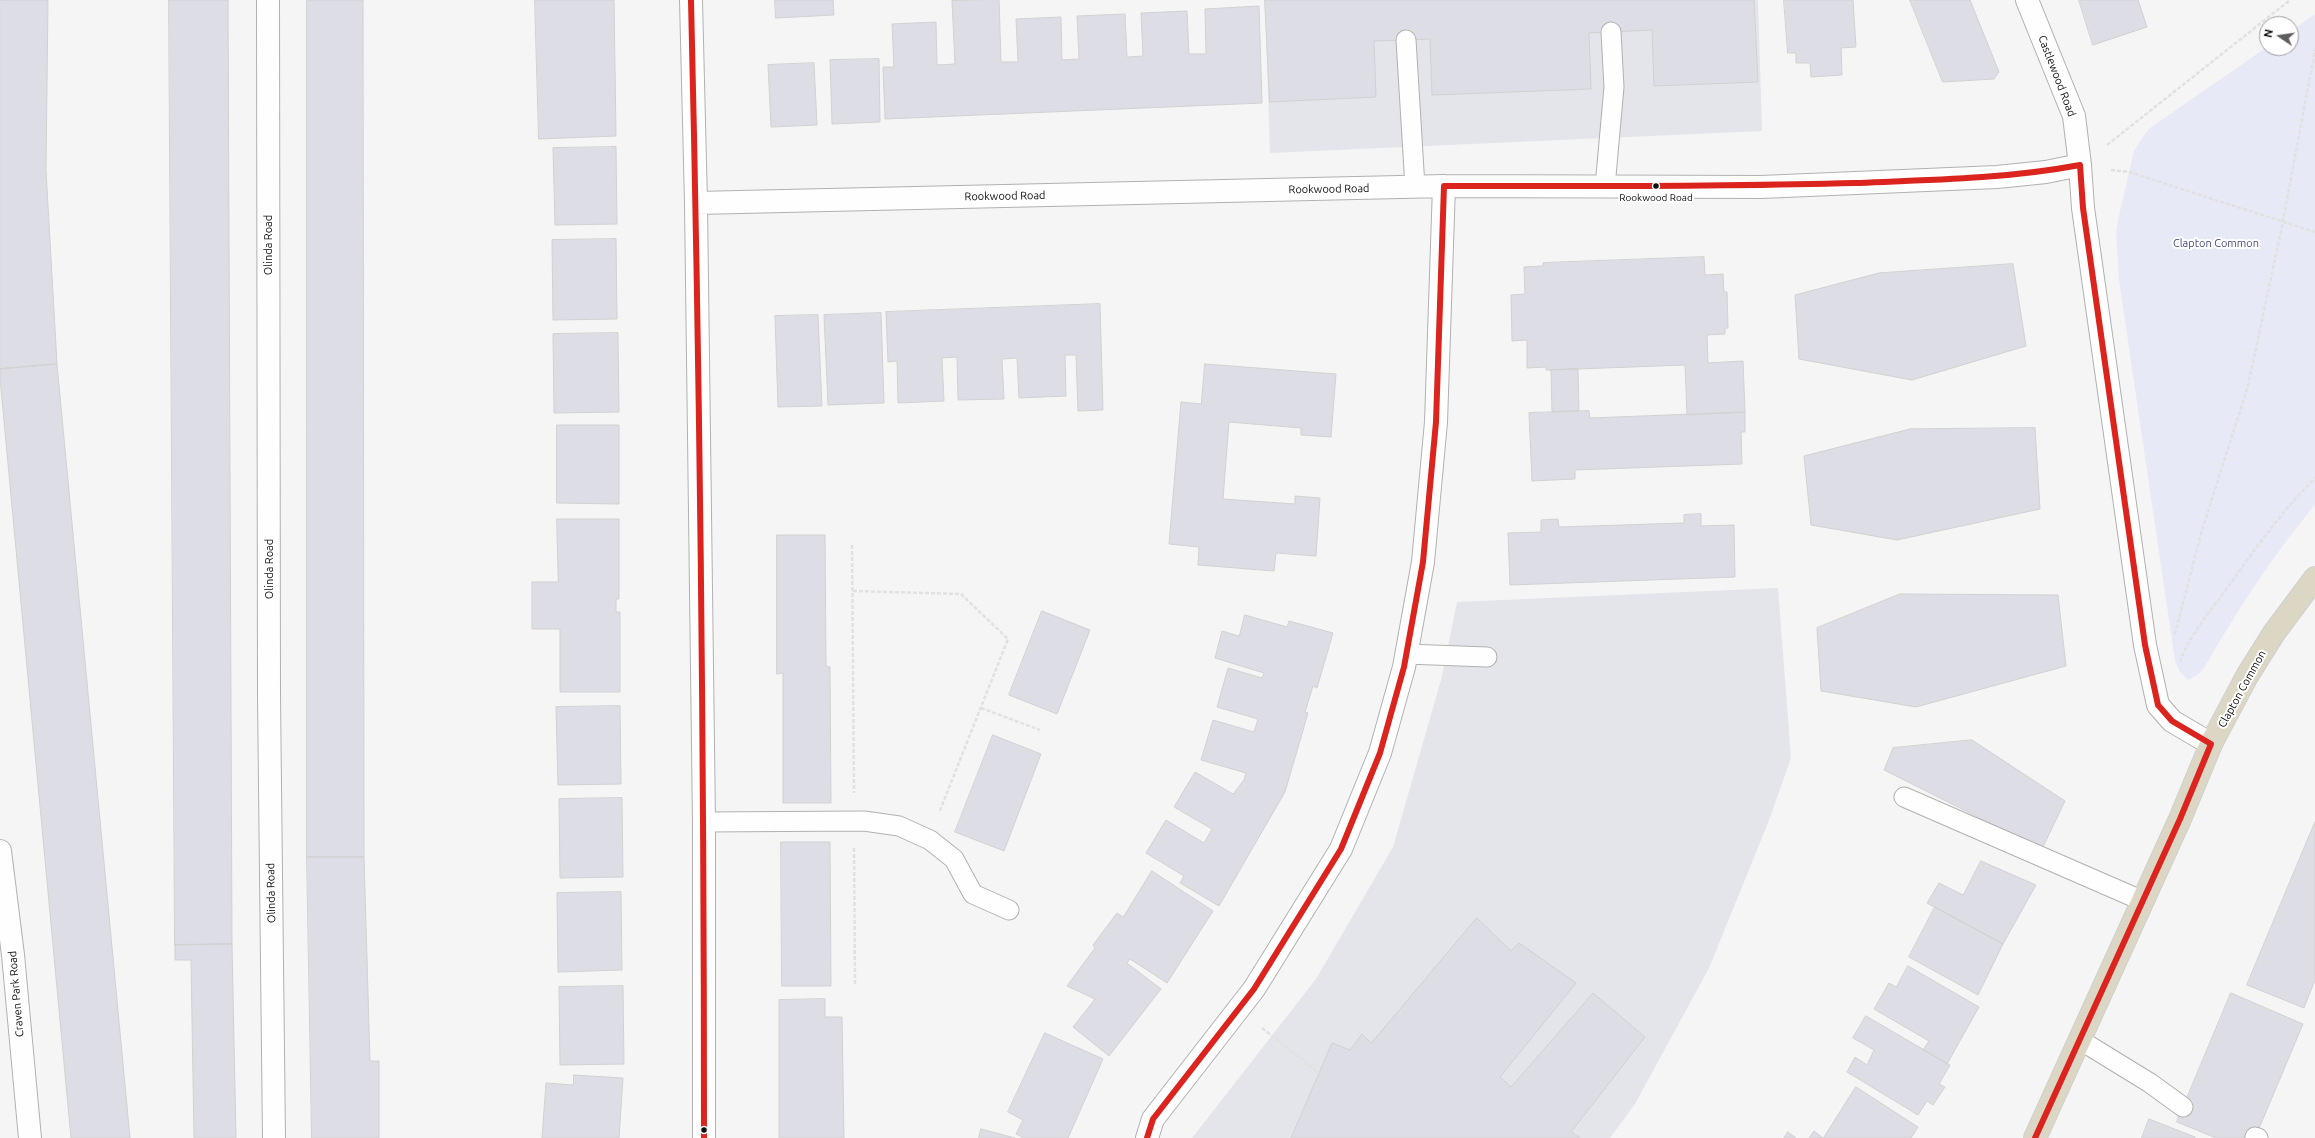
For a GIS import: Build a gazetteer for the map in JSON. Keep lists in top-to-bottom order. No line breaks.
{"streets":{"highway":["Clapton Common"],"street":["Castlewood Road","Rookwood Road","Olinda Road","Craven Park Road"]},"crossings":[["Castlewood Road","Rookwood Road"],["Castlewood Road","Clapton Common"]],"parks":["Clapton Common"],"places":["Rookwood Road"],"north":"left"}
